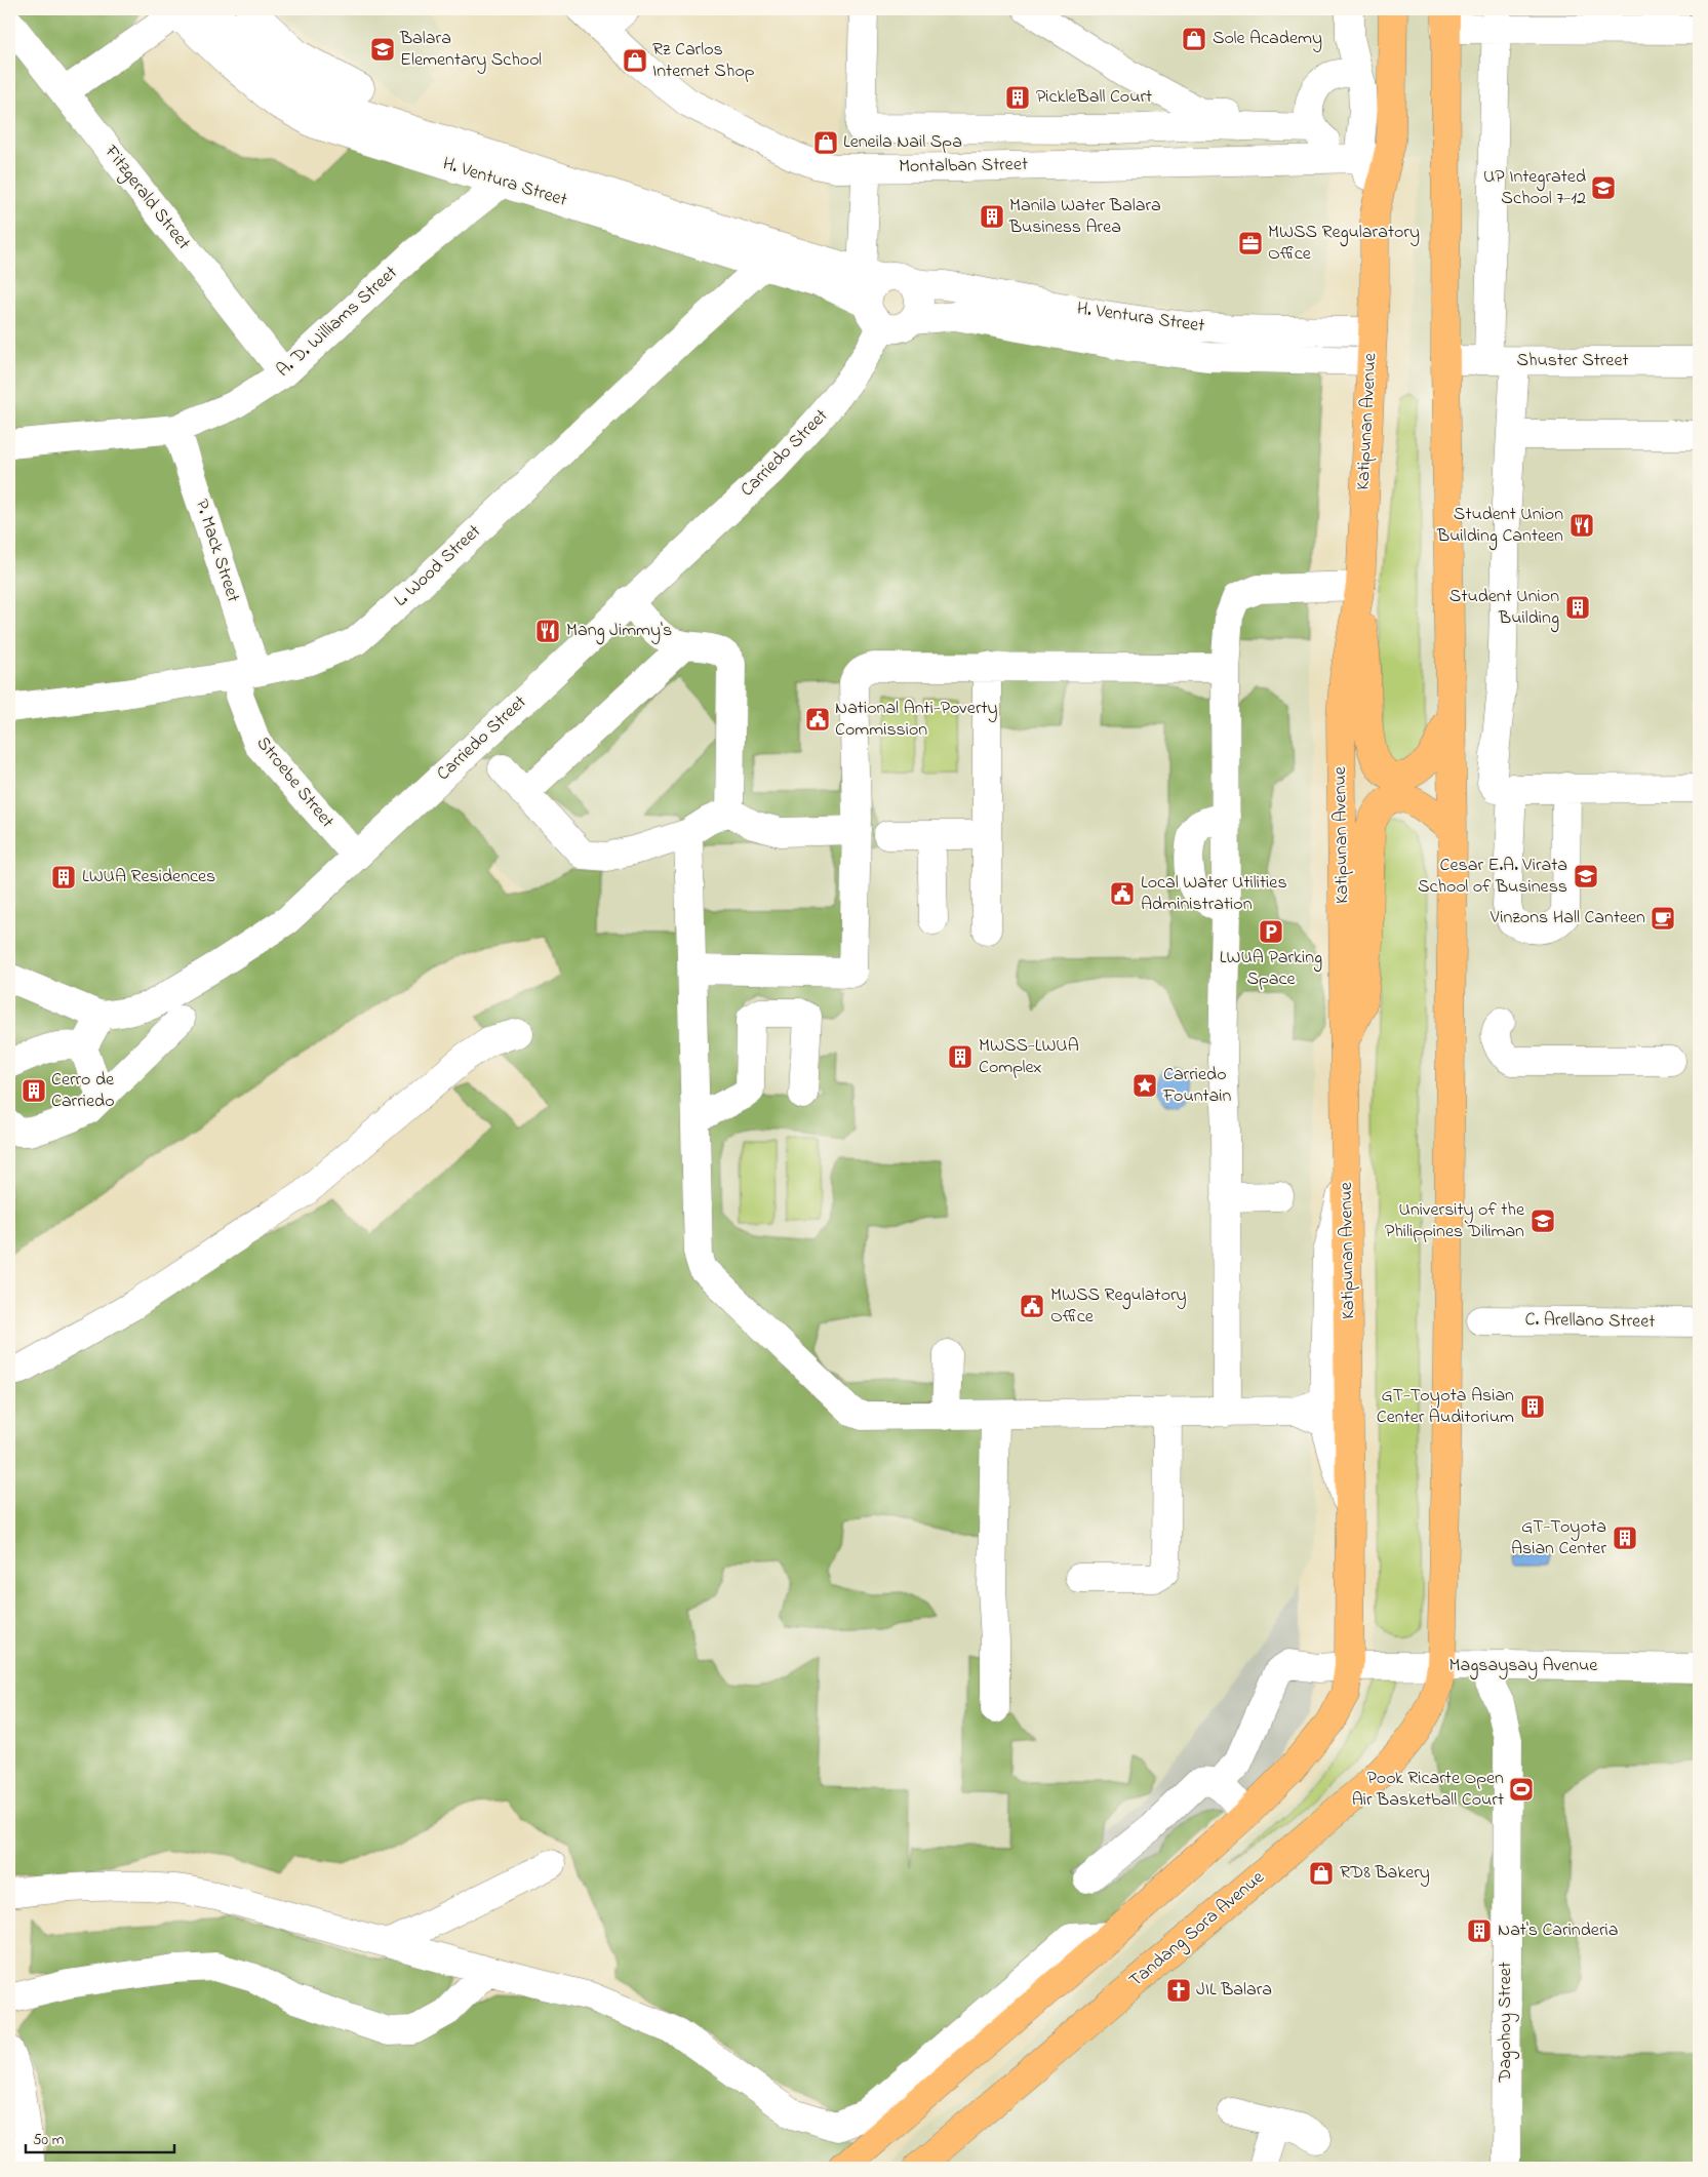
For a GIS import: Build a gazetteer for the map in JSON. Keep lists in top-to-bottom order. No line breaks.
{"streets":{"main road":["Katipunan Avenue","Tandang Sora Avenue"],"street":["Montalban Street","H. Ventura Street","Fitzgerald Street","A. D. Williams Street","Shuster Street","Carriedo Street","P. Mack Street","L. Wood Street","Stroebe Street","C. Arellano Street","Magsaysay Avenue","Dagohoy Street"]},"crossings":[["H. Ventura Street","A. D. Williams Street"],["H. Ventura Street","Katipunan Avenue"],["H. Ventura Street","Carriedo Street"],["H. Ventura Street","L. Wood Street"],["Fitzgerald Street","A. D. Williams Street"],["A. D. Williams Street","P. Mack Street"],["Katipunan Avenue","Magsaysay Avenue"],["Carriedo Street","Stroebe Street"],["P. Mack Street","L. Wood Street"],["P. Mack Street","Stroebe Street"],["L. Wood Street","Stroebe Street"],["Magsaysay Avenue","Tandang Sora Avenue"],["Magsaysay Avenue","Dagohoy Street"]],"places":{"shop":["Sole Academy","Rz Carlos Internet Shop","Leneila Nail Spa","RD8 Bakery"],"school or university":["Balara Elementary School","UP Integrated School 7-12","Cesar E.A. Virata School of Business","University of the Philippines Diliman"],"building":["PickleBall Court","Manila Water Balara Business Area","Student Union Building","LWUA Residences","MWSS-LWUA Complex","Cerro de Carriedo","GT-Toyota Asian Center Auditorium","GT-Toyota Asian Center","Nat's Carinderia"],"office":["MWSS Regularatory Office"],"restaurant":["Student Union Building Canteen","Mang Jimmy's"],"public building":["National Anti-Poverty Commission","Local Water Utilities Administration","MWSS Regulatory Office"],"cafe":["Vinzons Hall Canteen"],"parking":["LWUA Parking Space"],"place":["Carriedo Fountain"],"sports":["Pook Ricarte Open Air Basketball Court"],"church":["JIL Balara"]},"scale_bar":"50 m"}
